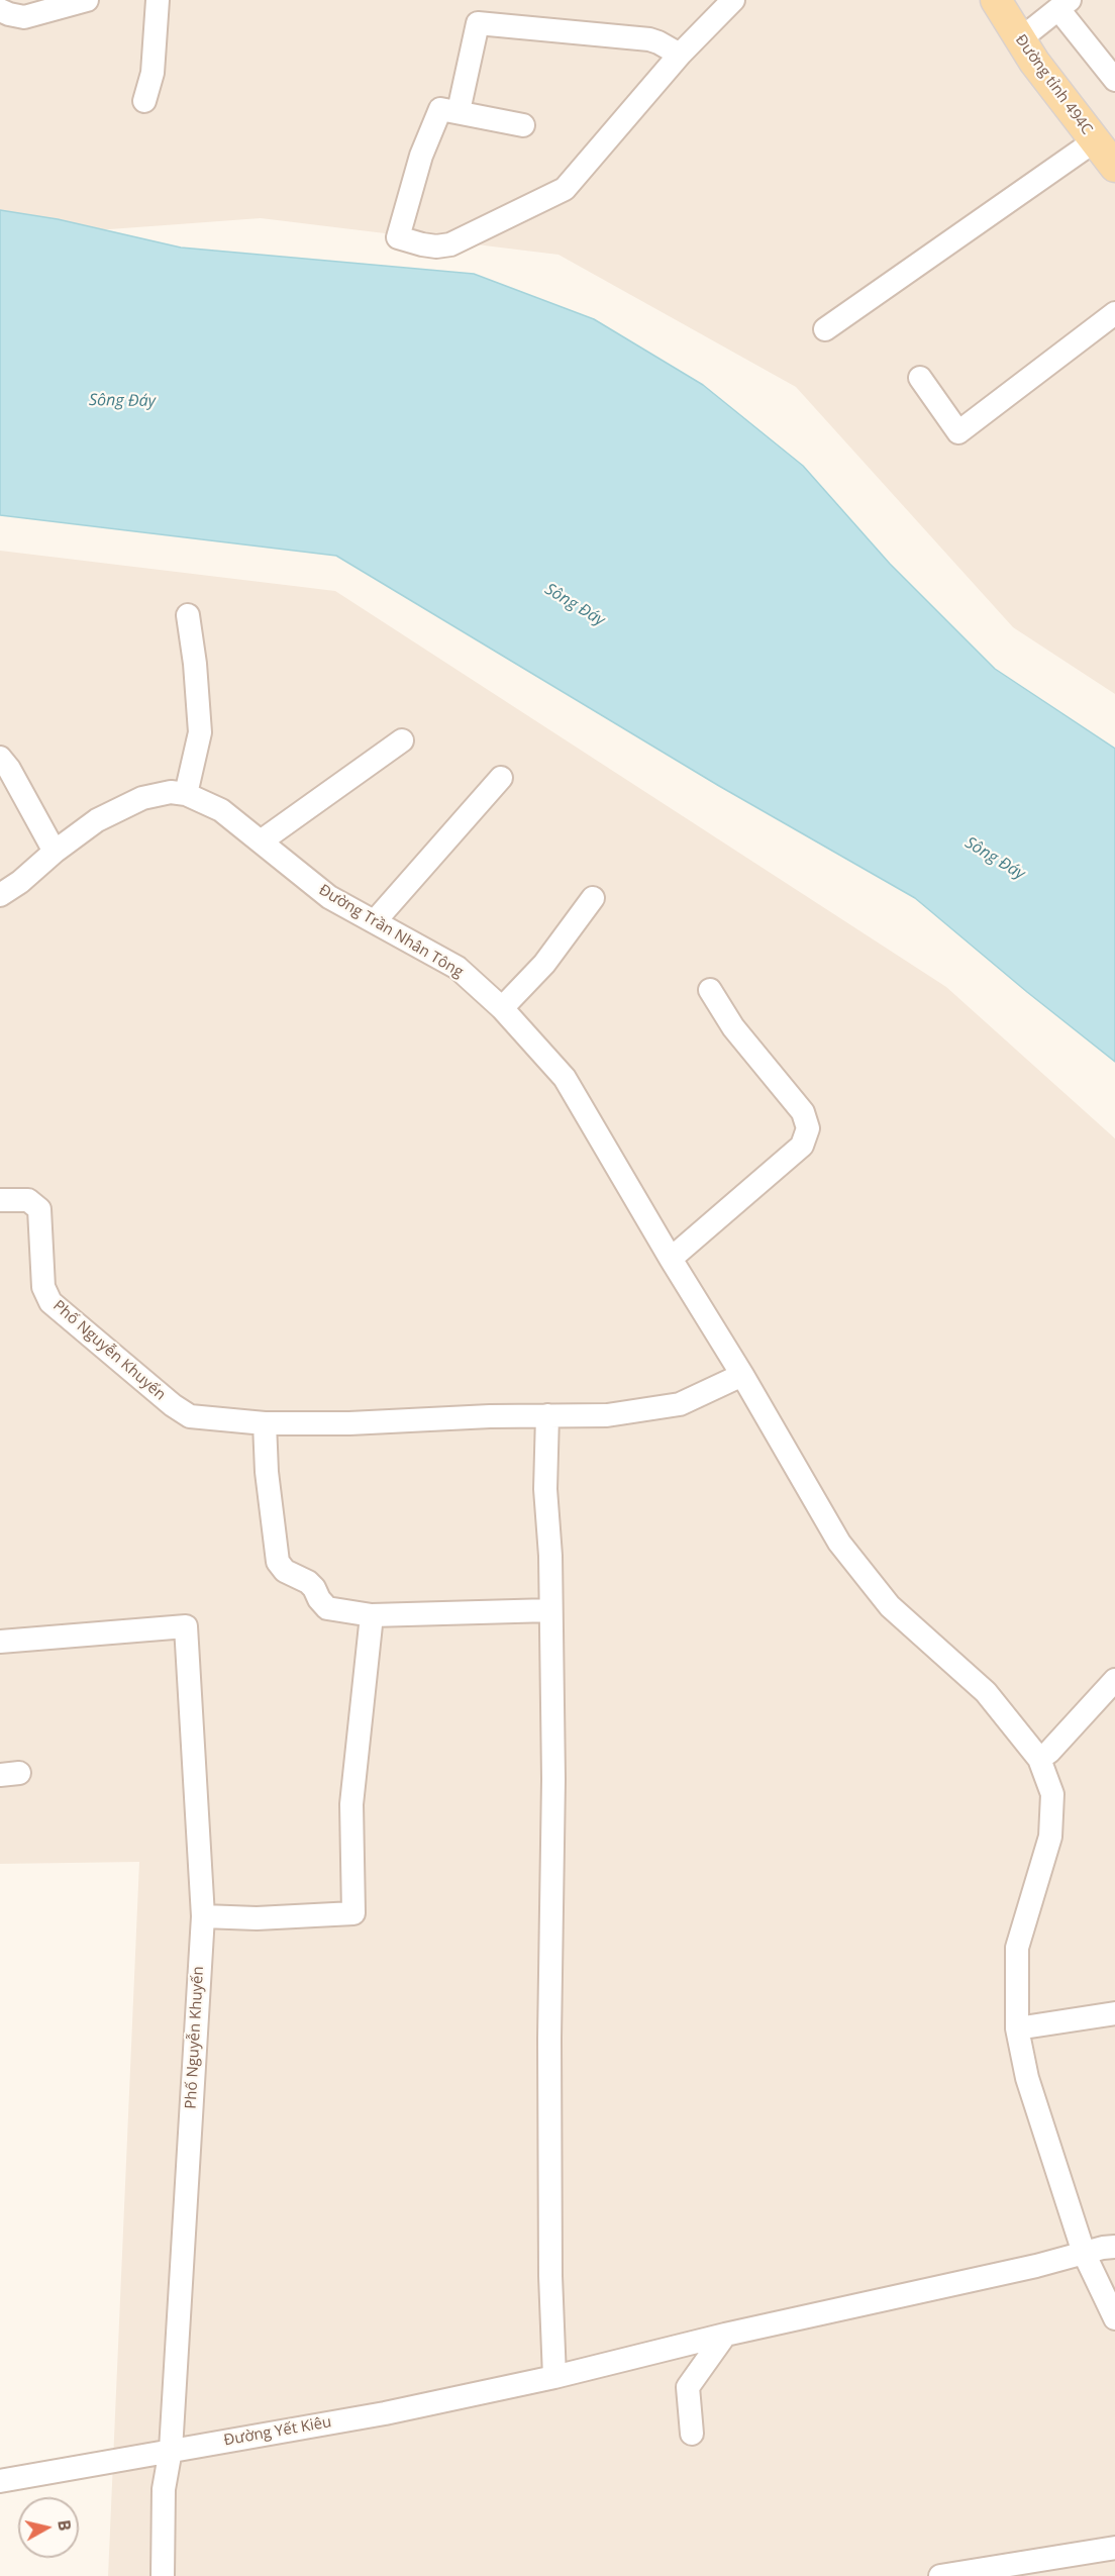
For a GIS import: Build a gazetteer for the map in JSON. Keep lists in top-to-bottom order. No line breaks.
{"streets":{"main road":["Đường tỉnh 494C"],"street":["Đường Trần Nhân Tông","Phố Nguyễn Khuyến","Đường Yết Kiêu"]},"crossings":[["Đường Trần Nhân Tông","Đường Yết Kiêu"],["Phố Nguyễn Khuyến","Đường Yết Kiêu"]],"water":["Sông Đáy"],"north":"right"}
